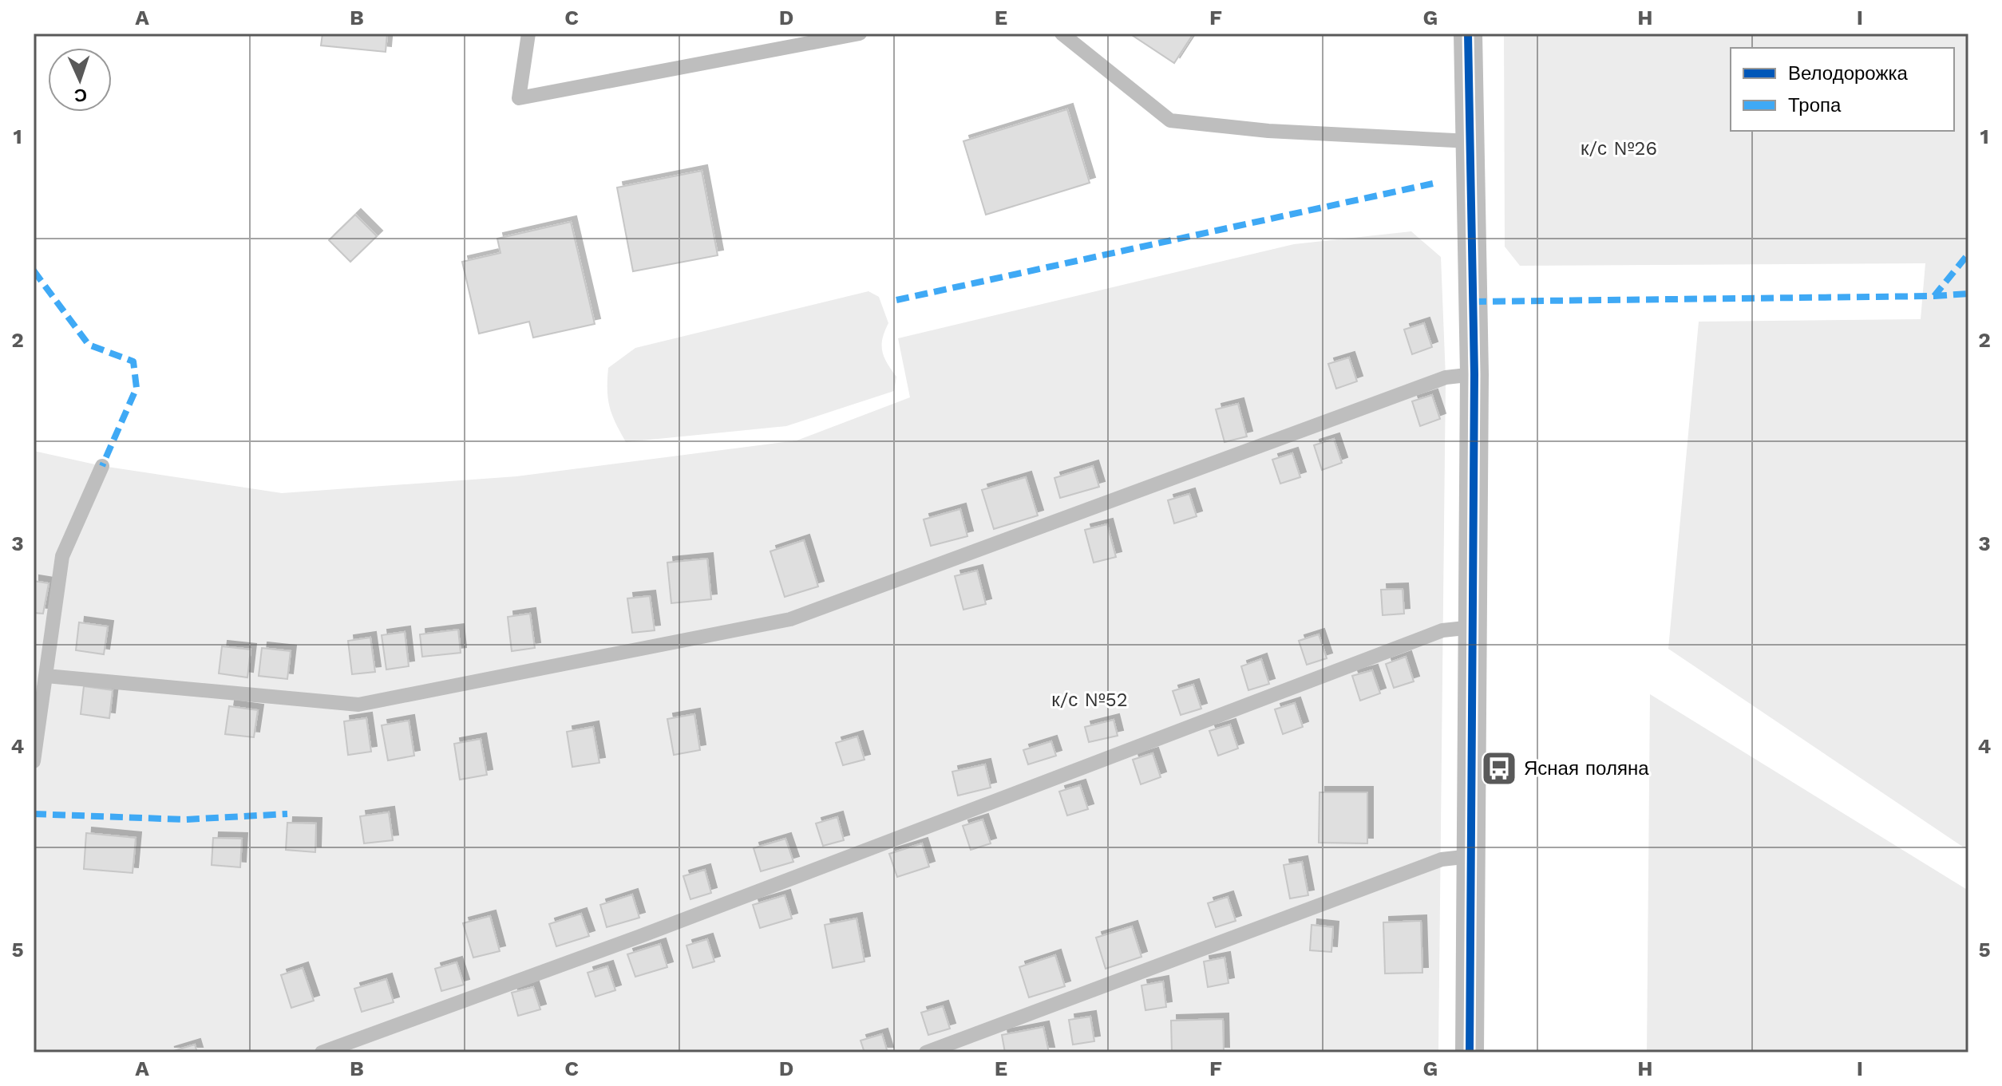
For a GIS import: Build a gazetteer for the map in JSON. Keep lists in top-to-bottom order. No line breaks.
{"parks":["к/с №26","к/с №52"],"places":{"bus stop":["Ясная поляна"]},"legend":["Велодорожка","Тропа"],"north":"bottom","grid":{"columns":["A","B","C","D","E","F","G","H","I"],"rows":["1","2","3","4","5"]}}
